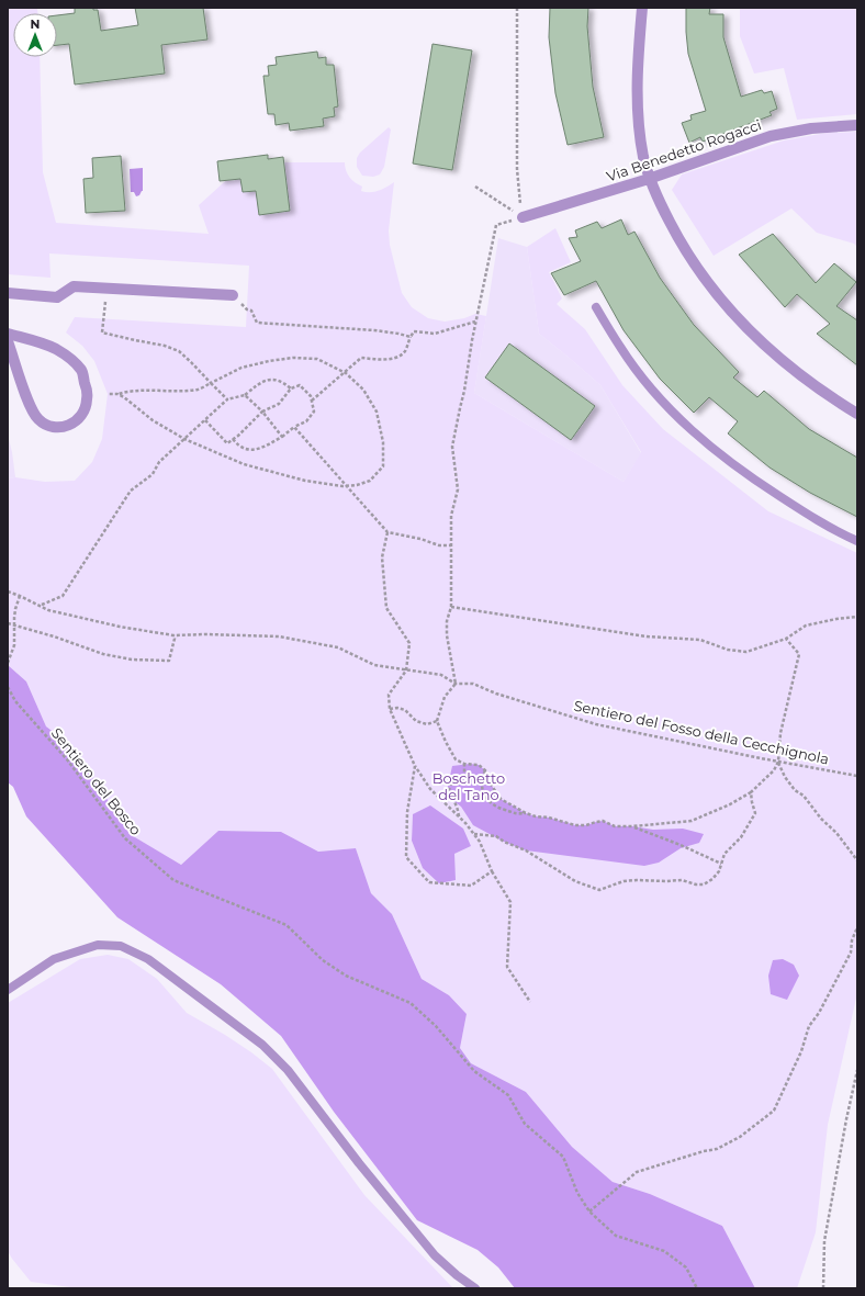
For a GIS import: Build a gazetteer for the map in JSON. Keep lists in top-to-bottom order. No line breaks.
{"streets":{"street":["Via Benedetto Rogacci"],"path":["Sentiero del Fosso della Cecchignola","Sentiero del Bosco"]},"parks":["Boschetto del Tano"],"north":"top"}
